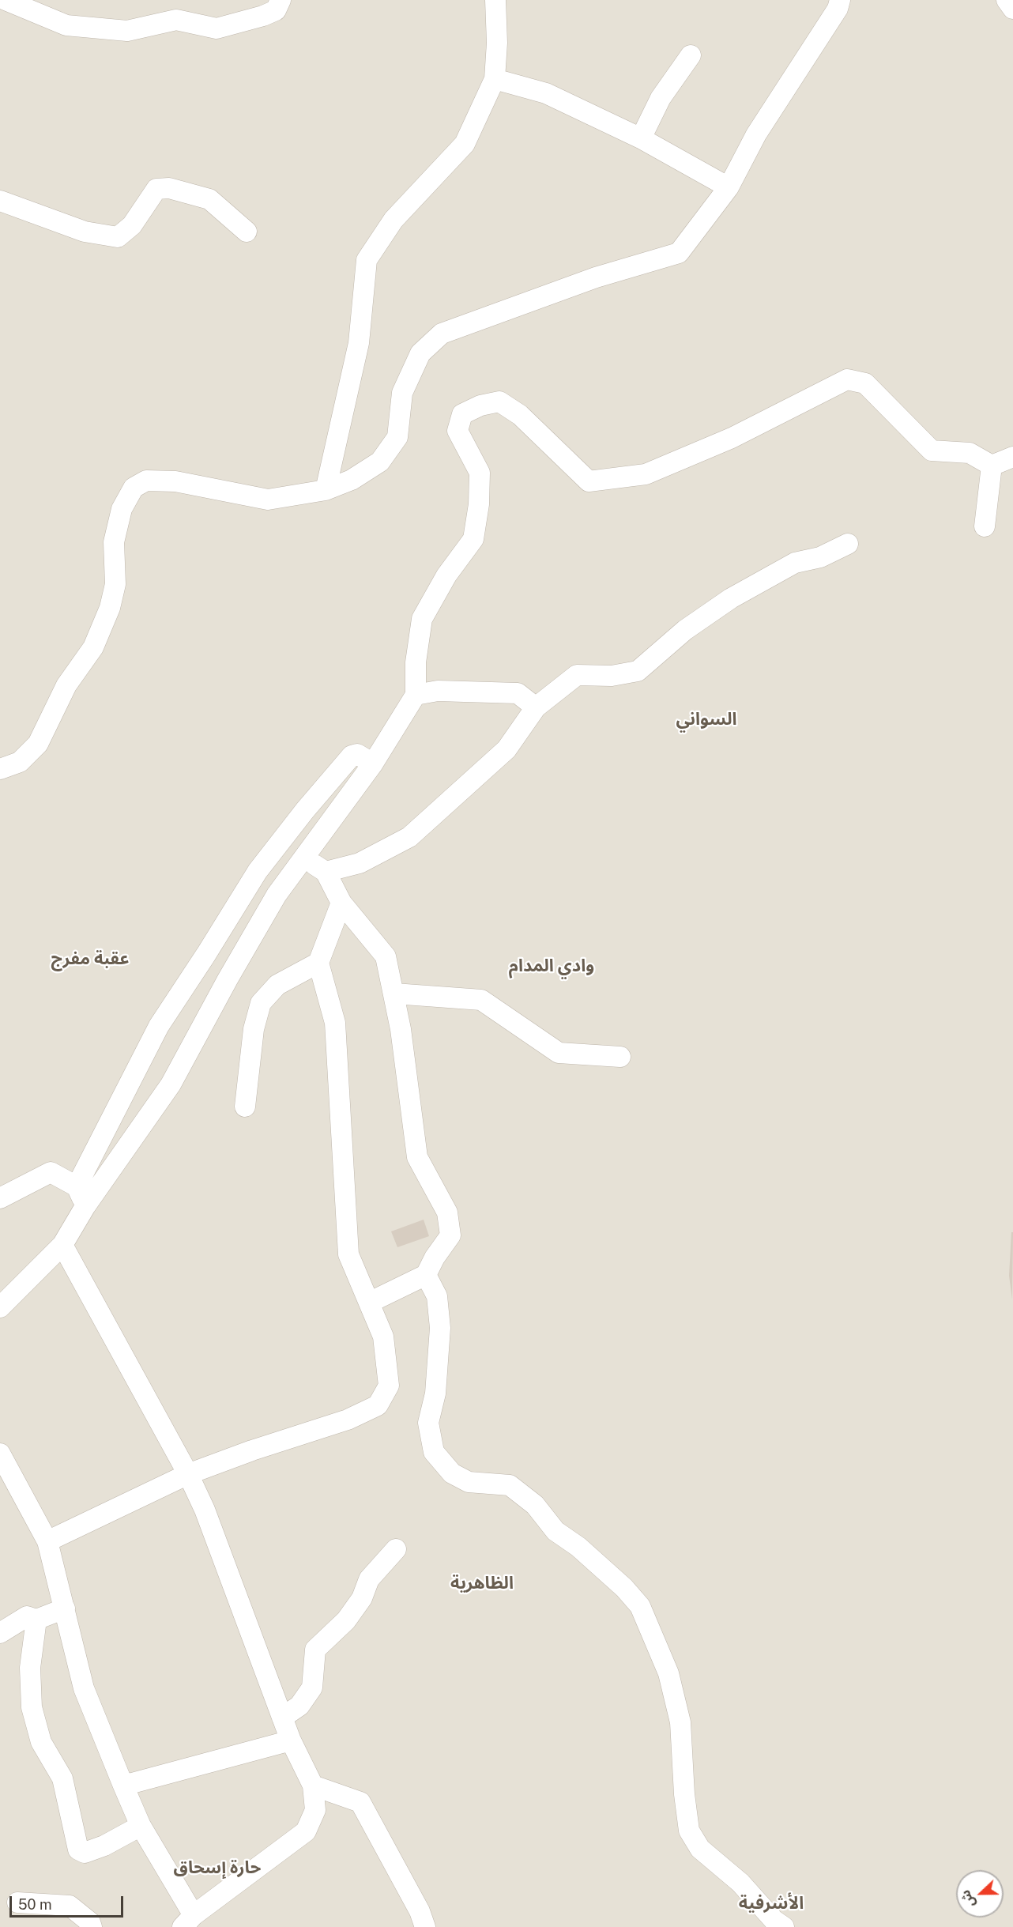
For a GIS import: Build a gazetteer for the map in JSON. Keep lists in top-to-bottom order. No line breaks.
{"districts":["السواني","عقبة مفرج","وادي المدام","الظاهرية","حارة إسحاق","الأشرفية"],"scale_bar":"50 m","north":"left"}
